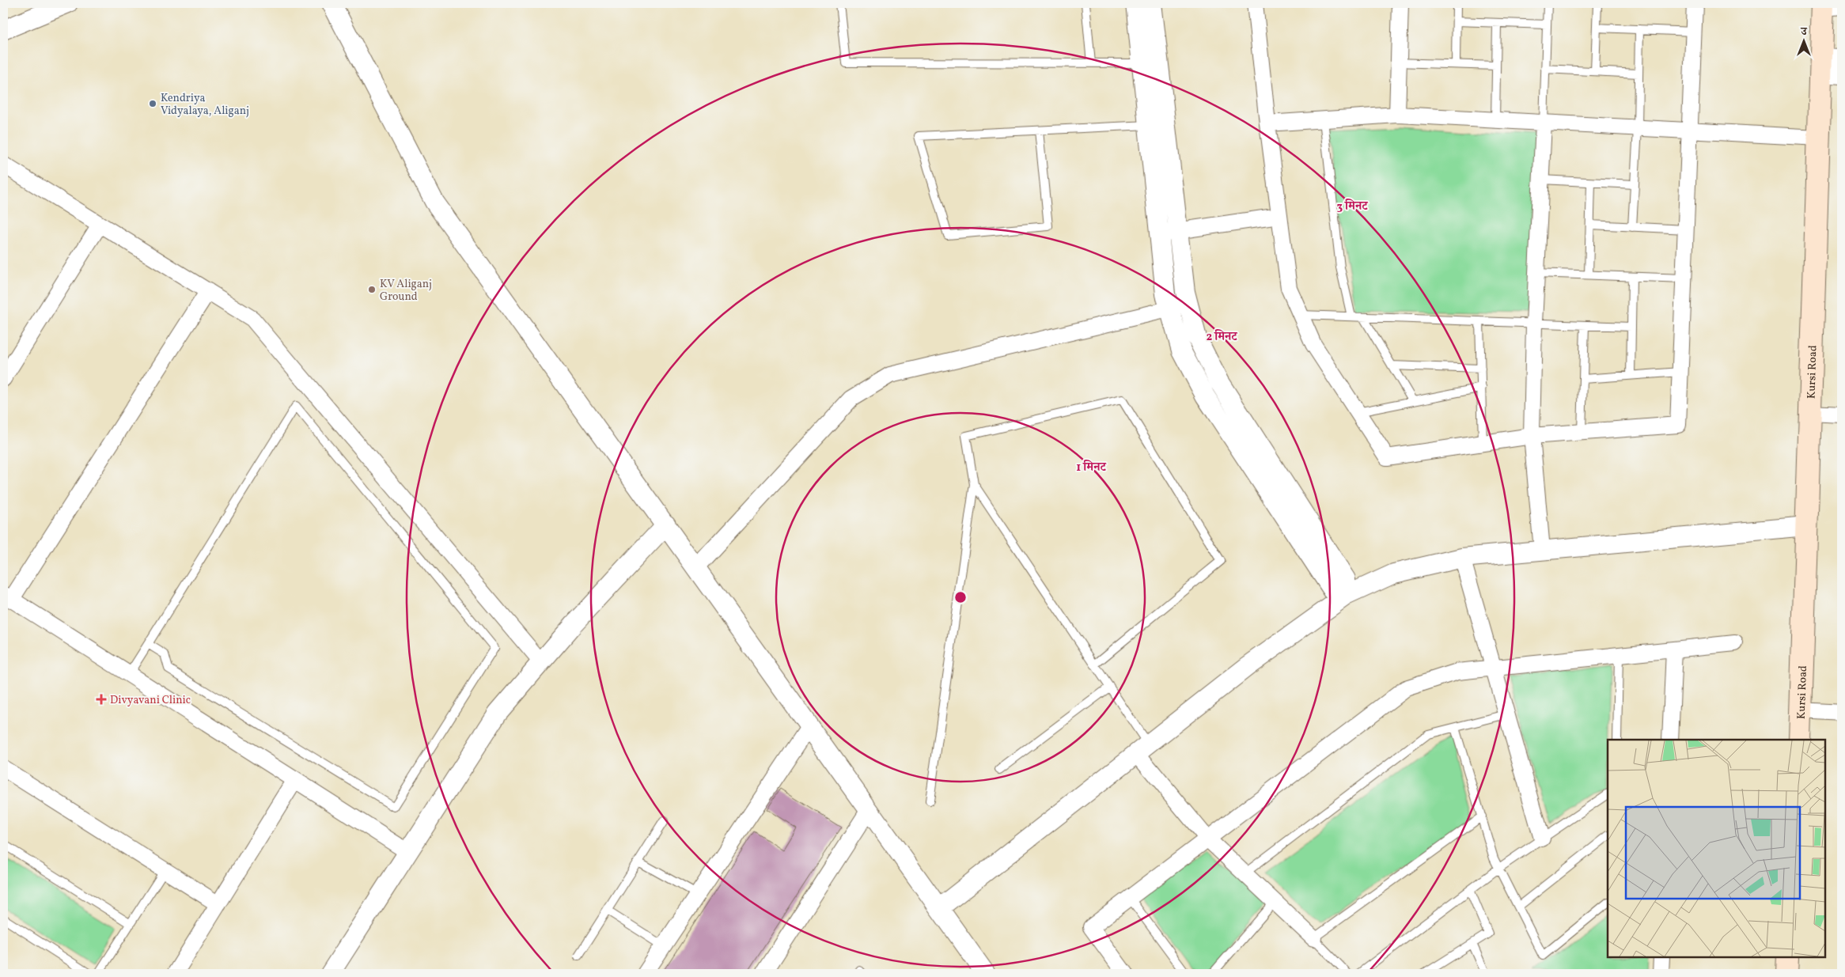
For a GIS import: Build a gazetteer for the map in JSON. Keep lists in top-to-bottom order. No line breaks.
{"streets":{"main road":["Kursi Road"]},"places":{"other":["Kendriya Vidyalaya, Aliganj","KV Aliganj Ground"],"health":["Divyavani Clinic"]},"north":"top","rings":["3 मिनट","2 मिनट","1 मिनट"]}
